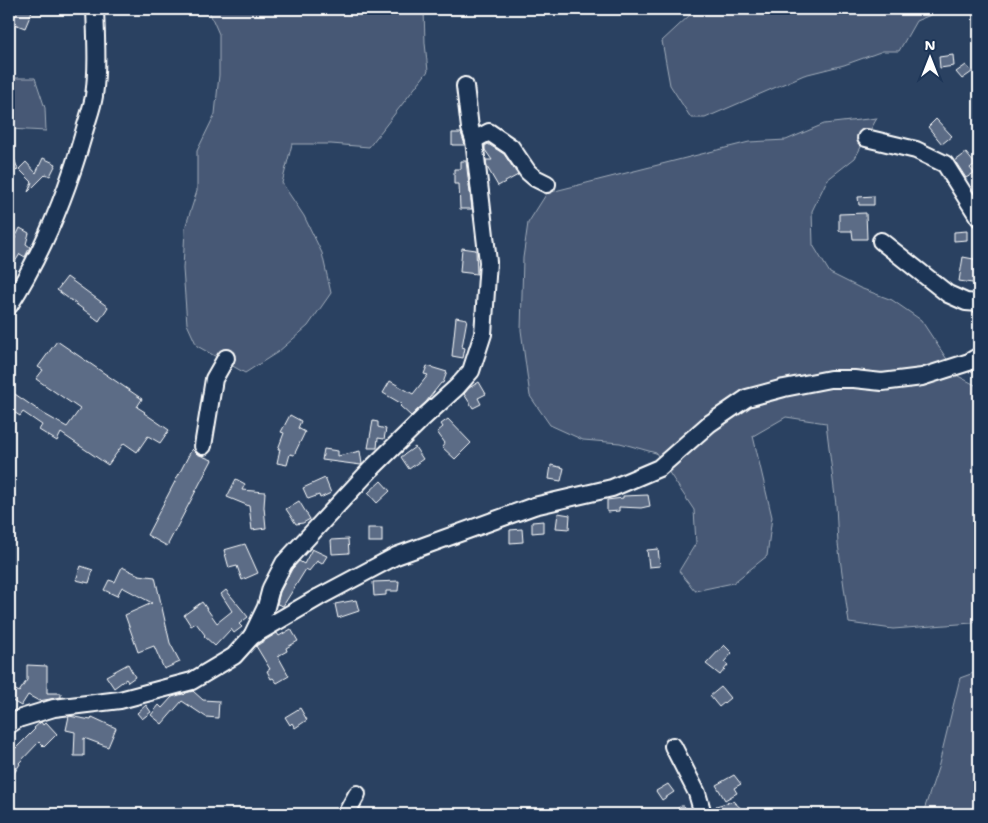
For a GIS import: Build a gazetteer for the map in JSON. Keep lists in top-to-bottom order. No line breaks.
{"north":"top"}
